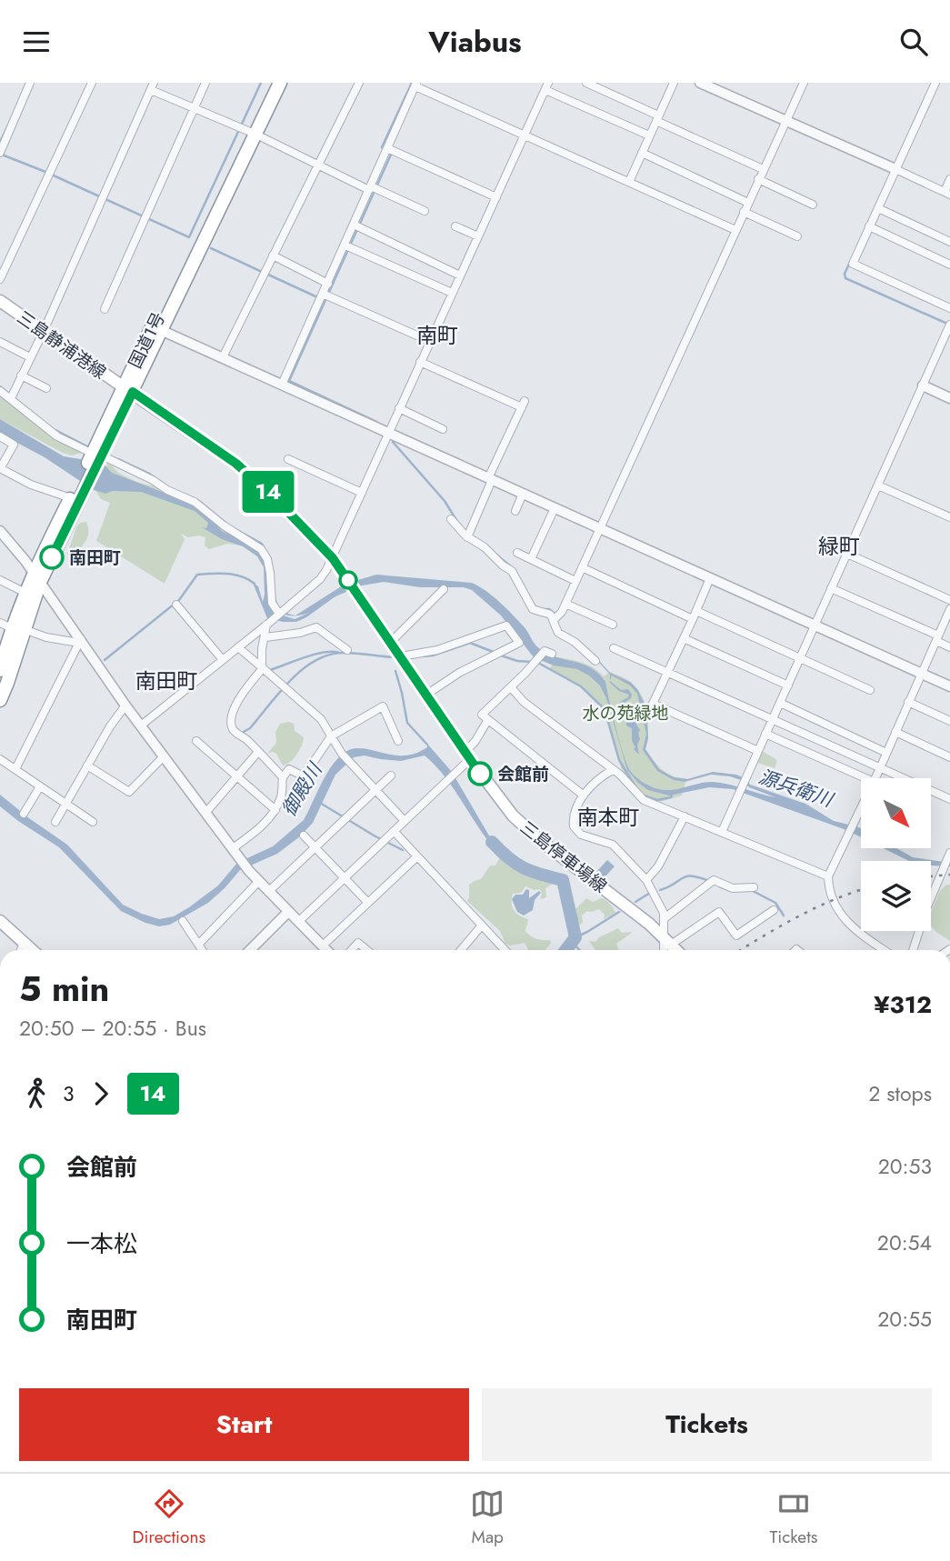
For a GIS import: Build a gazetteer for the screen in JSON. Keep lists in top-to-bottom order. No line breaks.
{"streets":{"highway":["国道1号"],"main road":["三島静浦港線","三島停車場線"]},"crossings":[["国道1号","三島静浦港線"],["国道1号","三島停車場線"],["三島静浦港線","三島停車場線"]],"districts":["南町","緑町","南田町","南本町"],"water":["源兵衛川","御殿川"],"parks":["水の苑緑地"],"places":["南田町","会館前"],"lines":["bus line 14"],"north":"bottom right","page":{"header":"Viabus","on_map":"14","heading":["5 min","20:50 – 20:55 · Bus","¥312"],"legs":["3","14","2 stops"],"list":[{"name":"会館前","value":"20:53"},{"name":"一本松","value":"20:54"},{"name":"南田町","value":"20:55"}],"buttons":["Start","Tickets"],"tabs":["Directions","Map","Tickets"]}}
